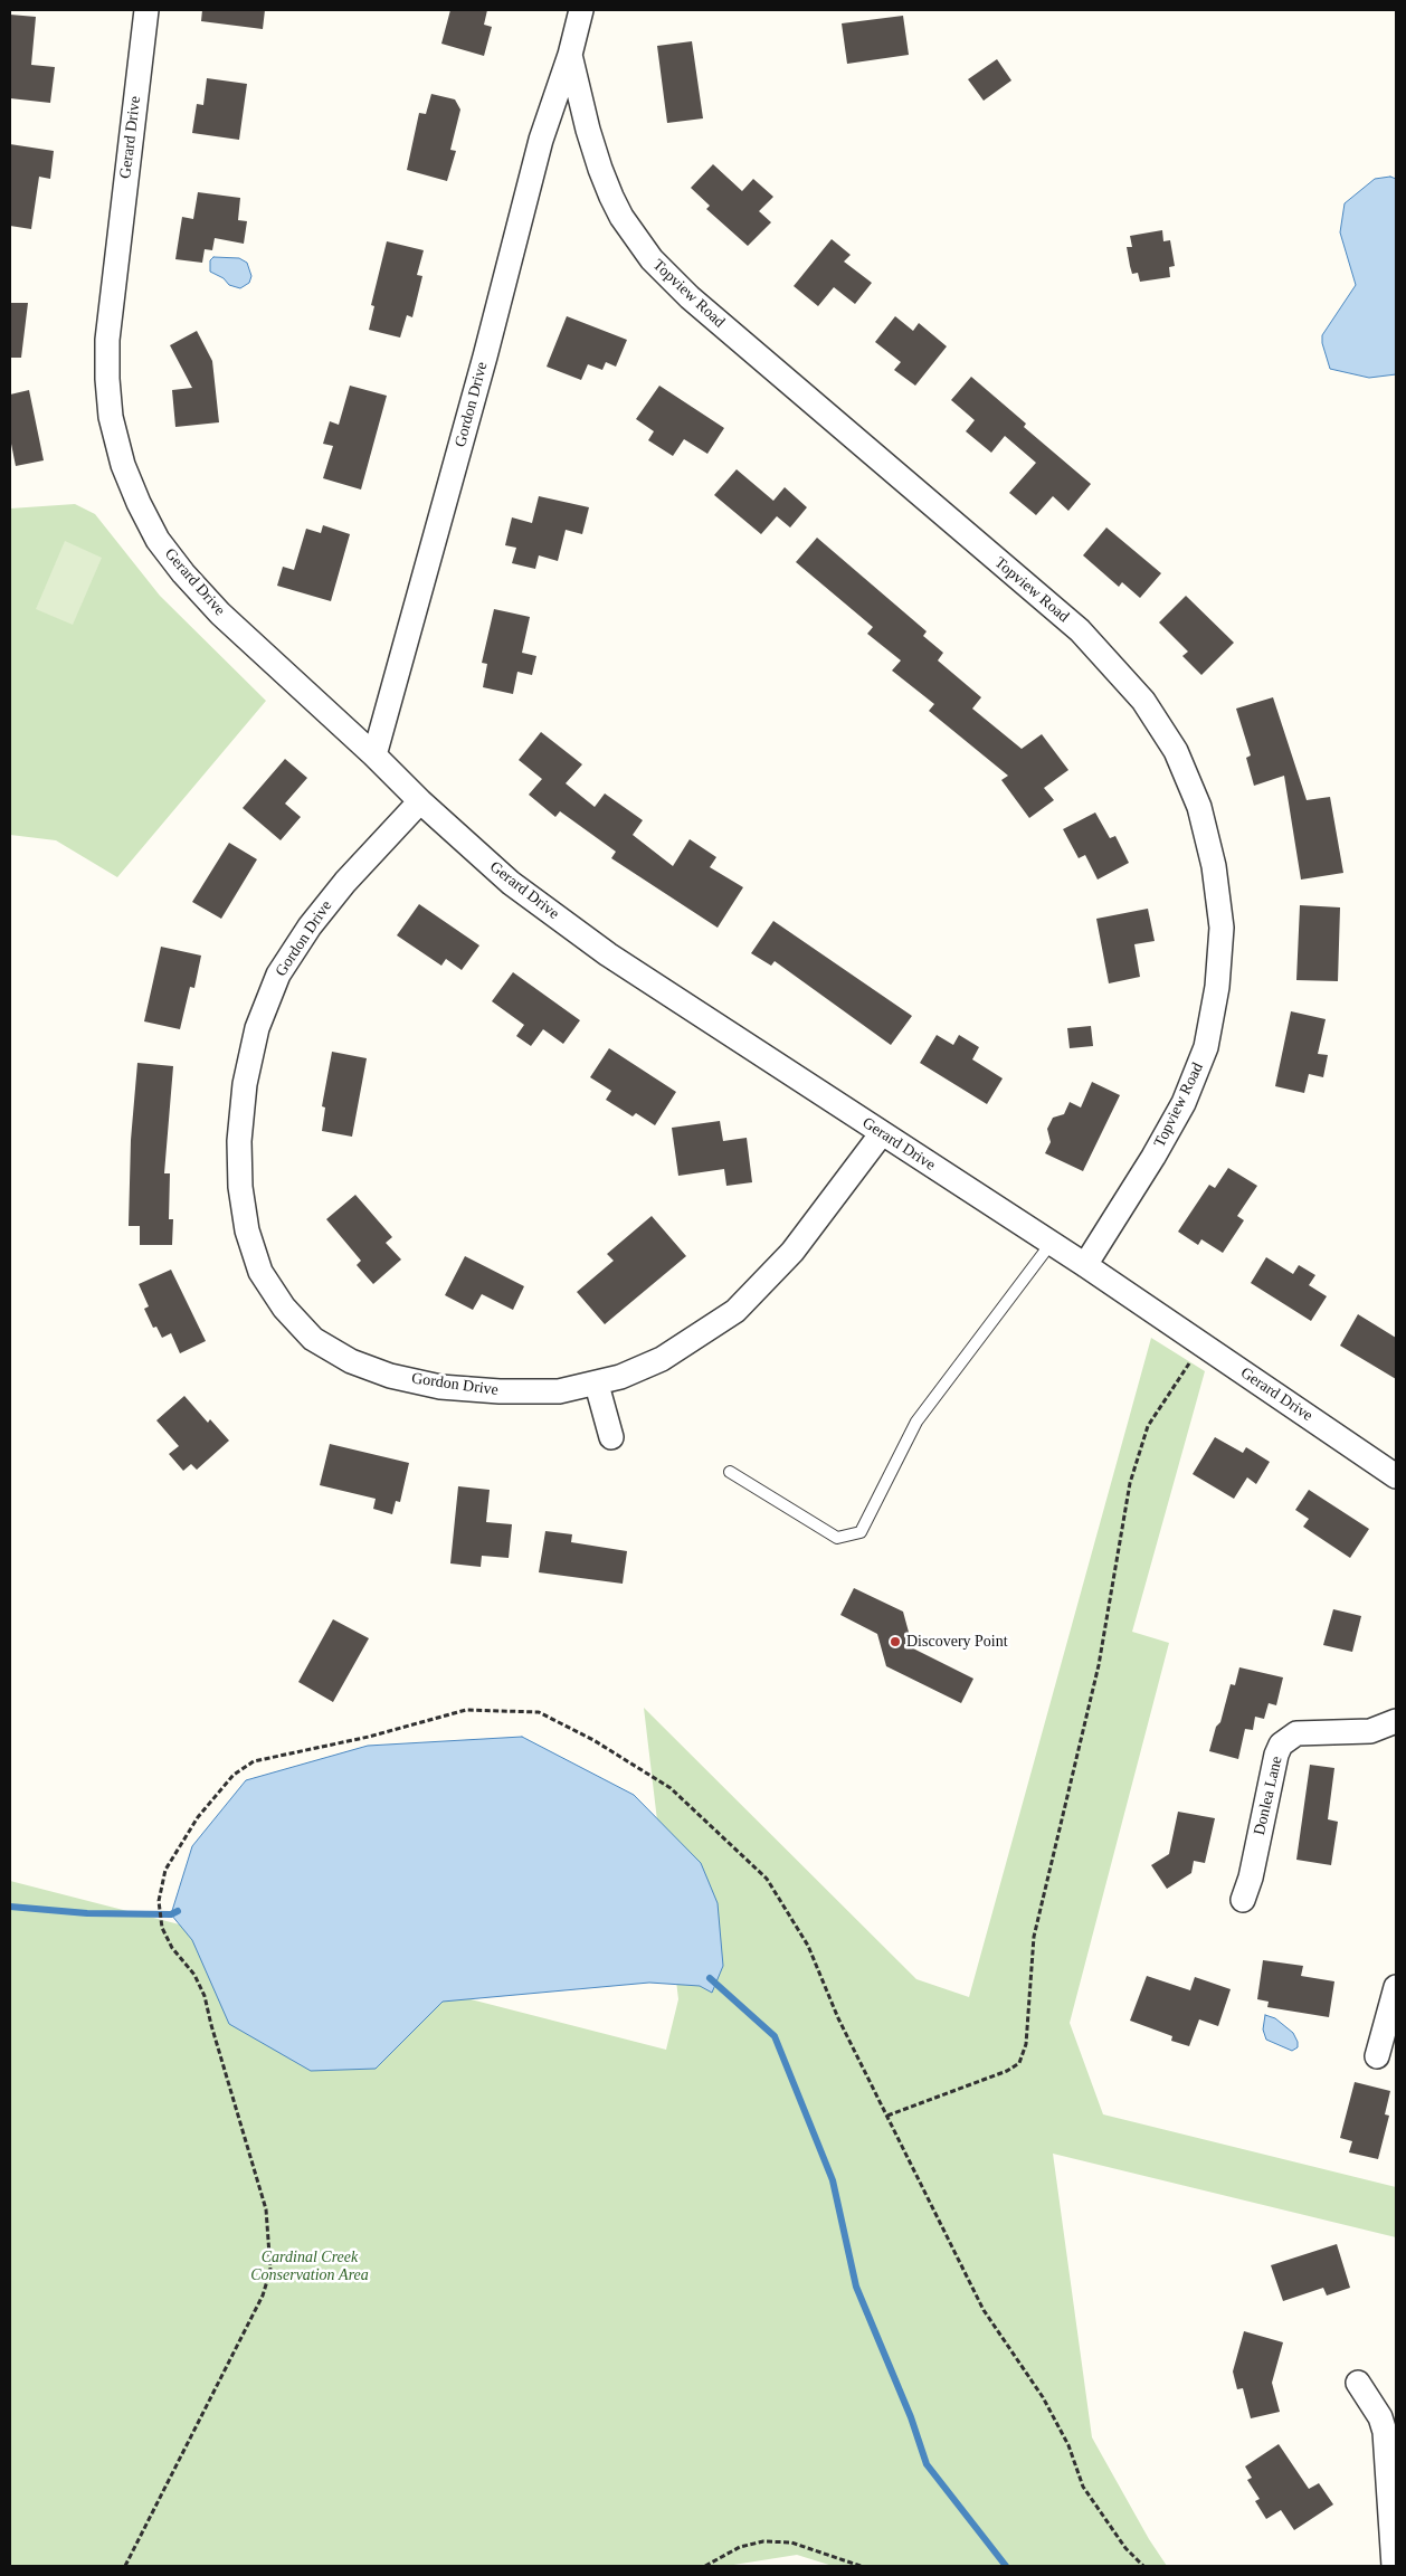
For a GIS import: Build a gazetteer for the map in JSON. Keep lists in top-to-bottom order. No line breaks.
{"streets":{"street":["Gerard Drive","Topview Road","Gordon Drive","Donlea Lane"]},"crossings":[["Gerard Drive","Topview Road"],["Gerard Drive","Gordon Drive"],["Topview Road","Gordon Drive"]],"parks":["Cardinal Creek Conservation Area"],"places":["Discovery Point"]}
